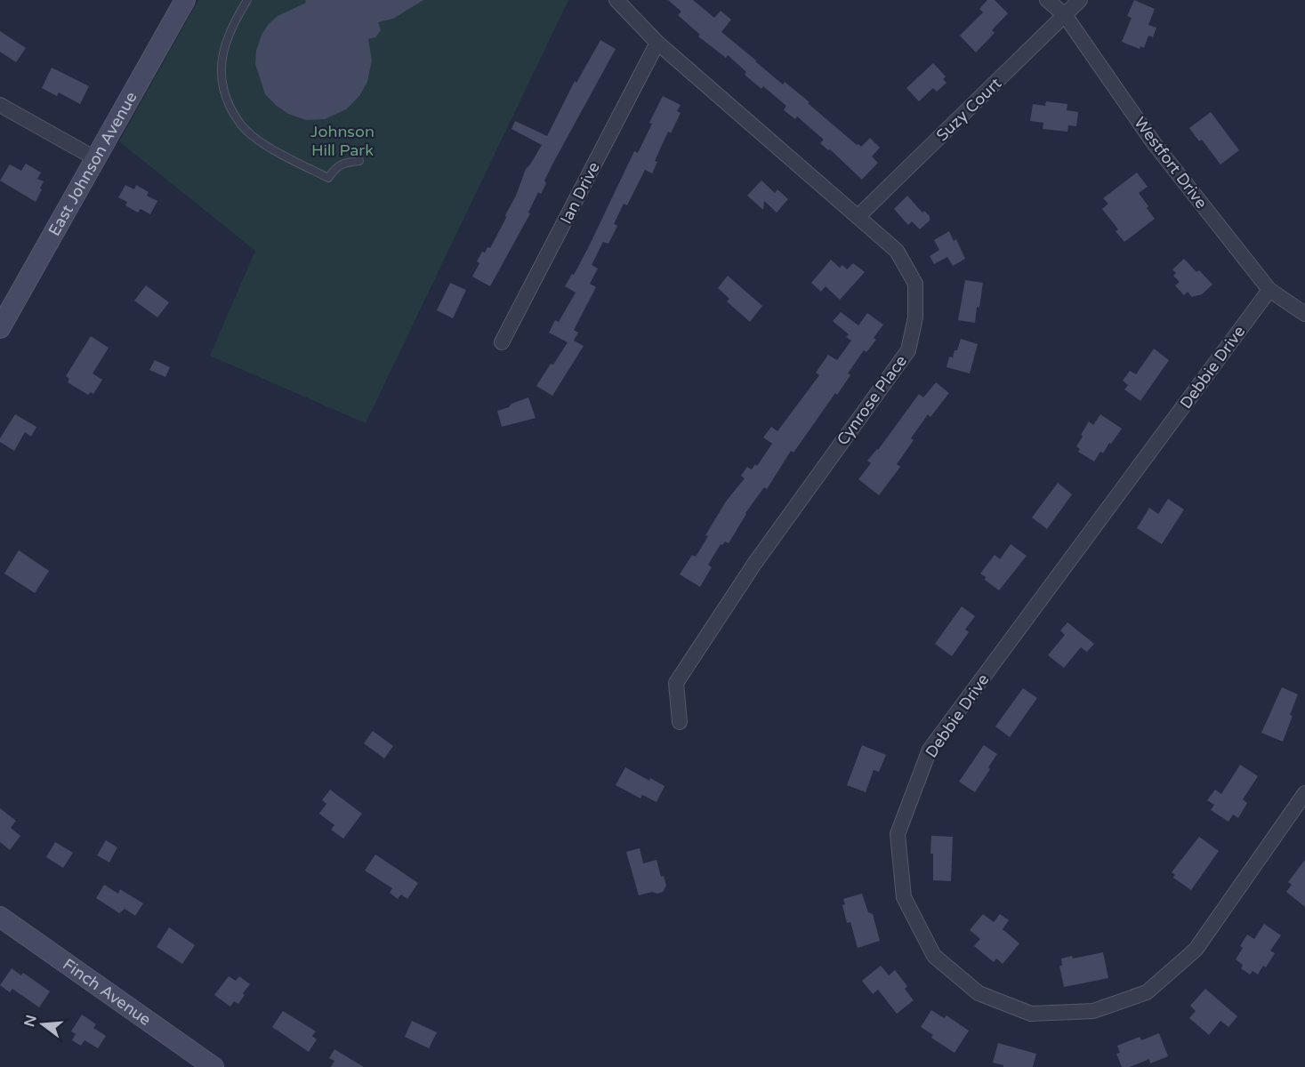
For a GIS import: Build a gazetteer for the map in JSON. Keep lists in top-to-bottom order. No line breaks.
{"streets":{"street":["Suzy Court","Westfort Drive","East Johnson Avenue","Ian Drive","Debbie Drive","Cynrose Place","Finch Avenue"]},"crossings":[["Suzy Court","Westfort Drive"],["Suzy Court","Cynrose Place"],["Westfort Drive","Debbie Drive"],["Ian Drive","Cynrose Place"]],"parks":["Johnson Hill Park"],"north":"left"}
